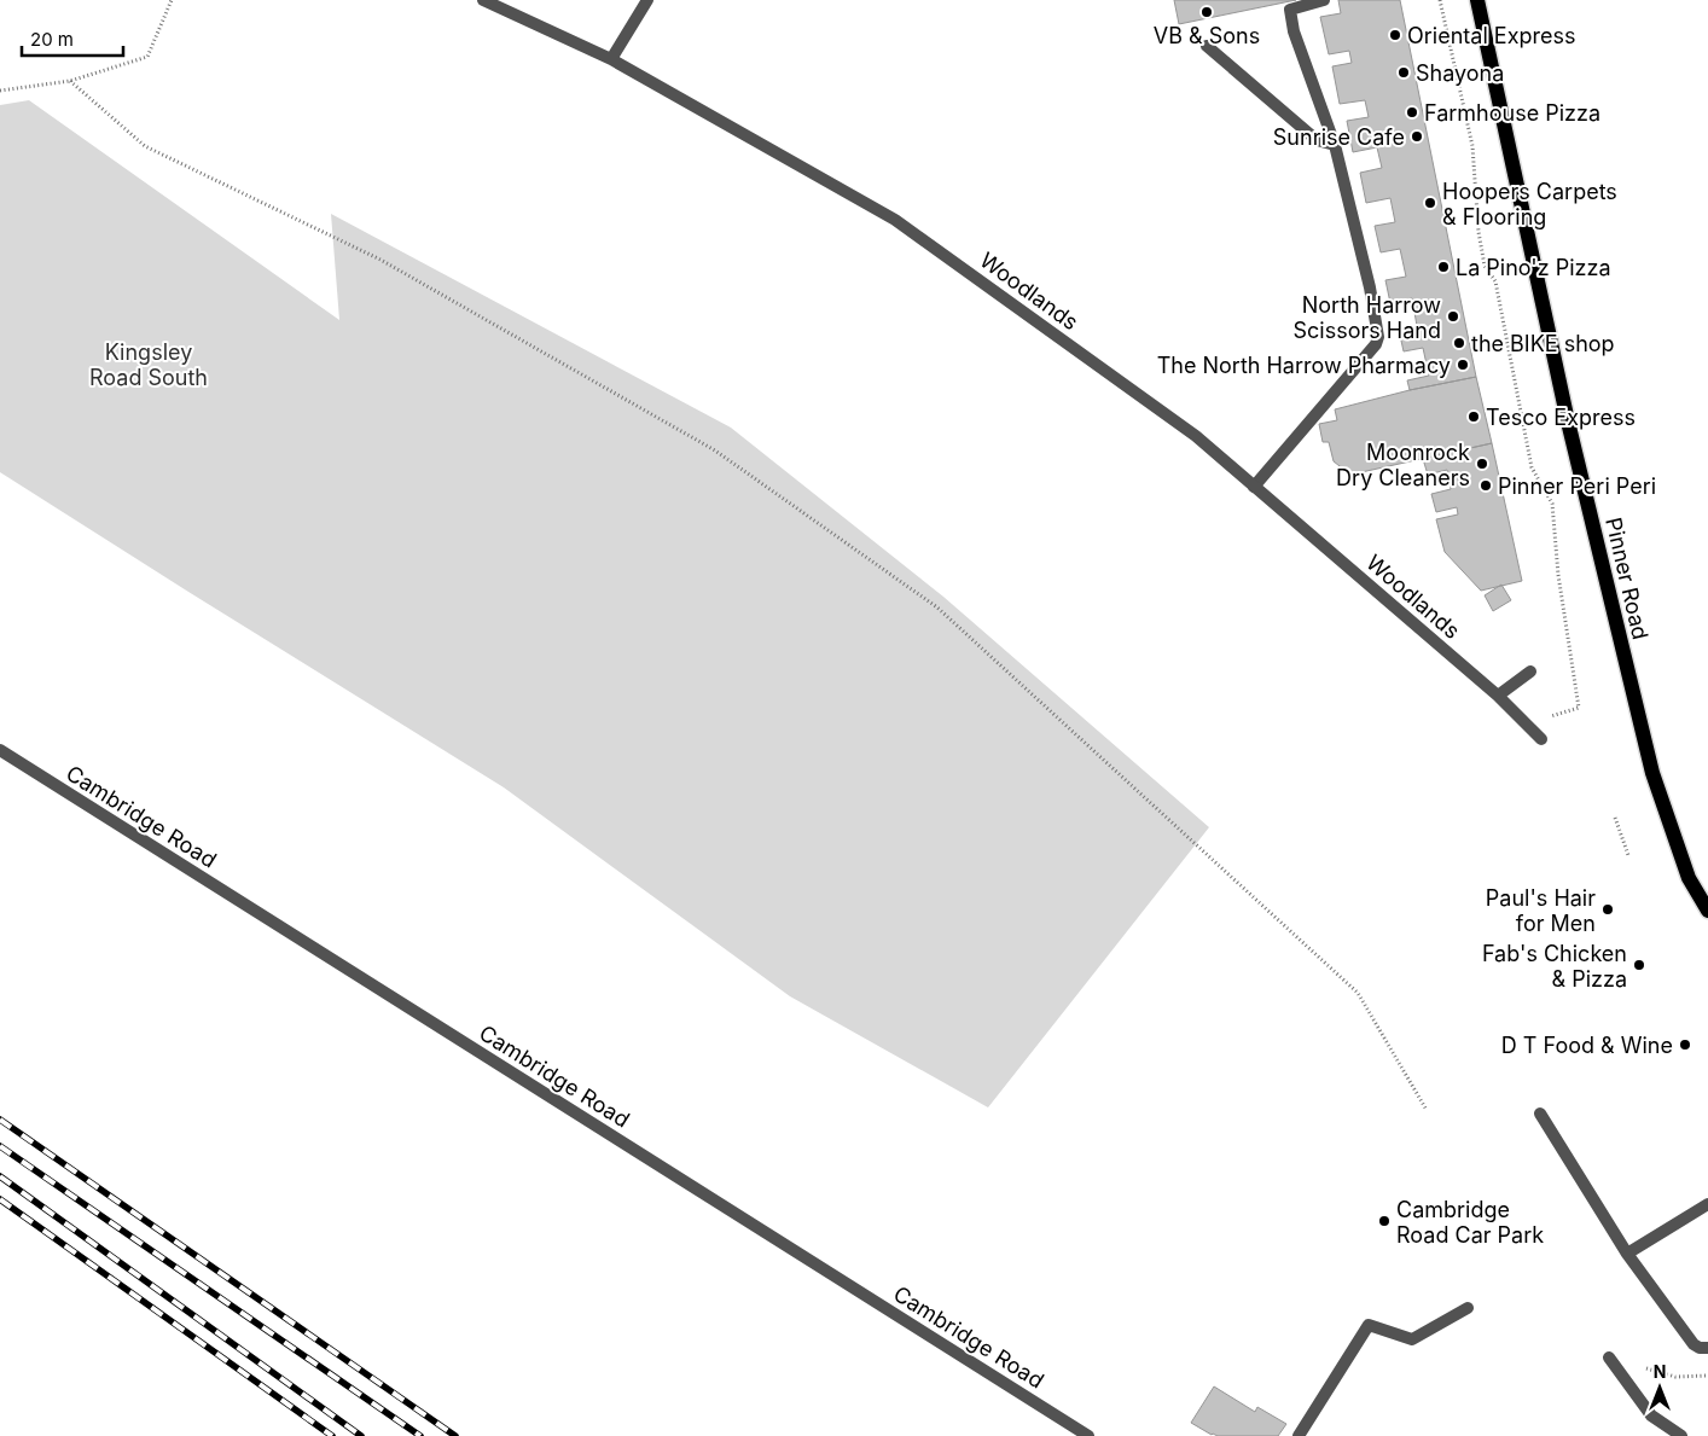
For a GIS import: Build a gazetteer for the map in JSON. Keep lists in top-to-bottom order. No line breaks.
{"streets":{"main road":["Pinner Road"],"street":["Woodlands","Cambridge Road"]},"parks":["Kingsley Road South"],"places":["VB & Sons","Oriental Express","Shayona","Farmhouse Pizza","Sunrise Cafe","Hoopers Carpets & Flooring","La Pino'z Pizza","North Harrow Scissors Hand","the BIKE shop","The North Harrow Pharmacy","Tesco Express","Moonrock Dry Cleaners","Pinner Peri Peri","Paul's Hair for Men","Fab's Chicken & Pizza","D T Food & Wine","Cambridge Road Car Park"],"scale_bar":"20 m","north":"top"}
